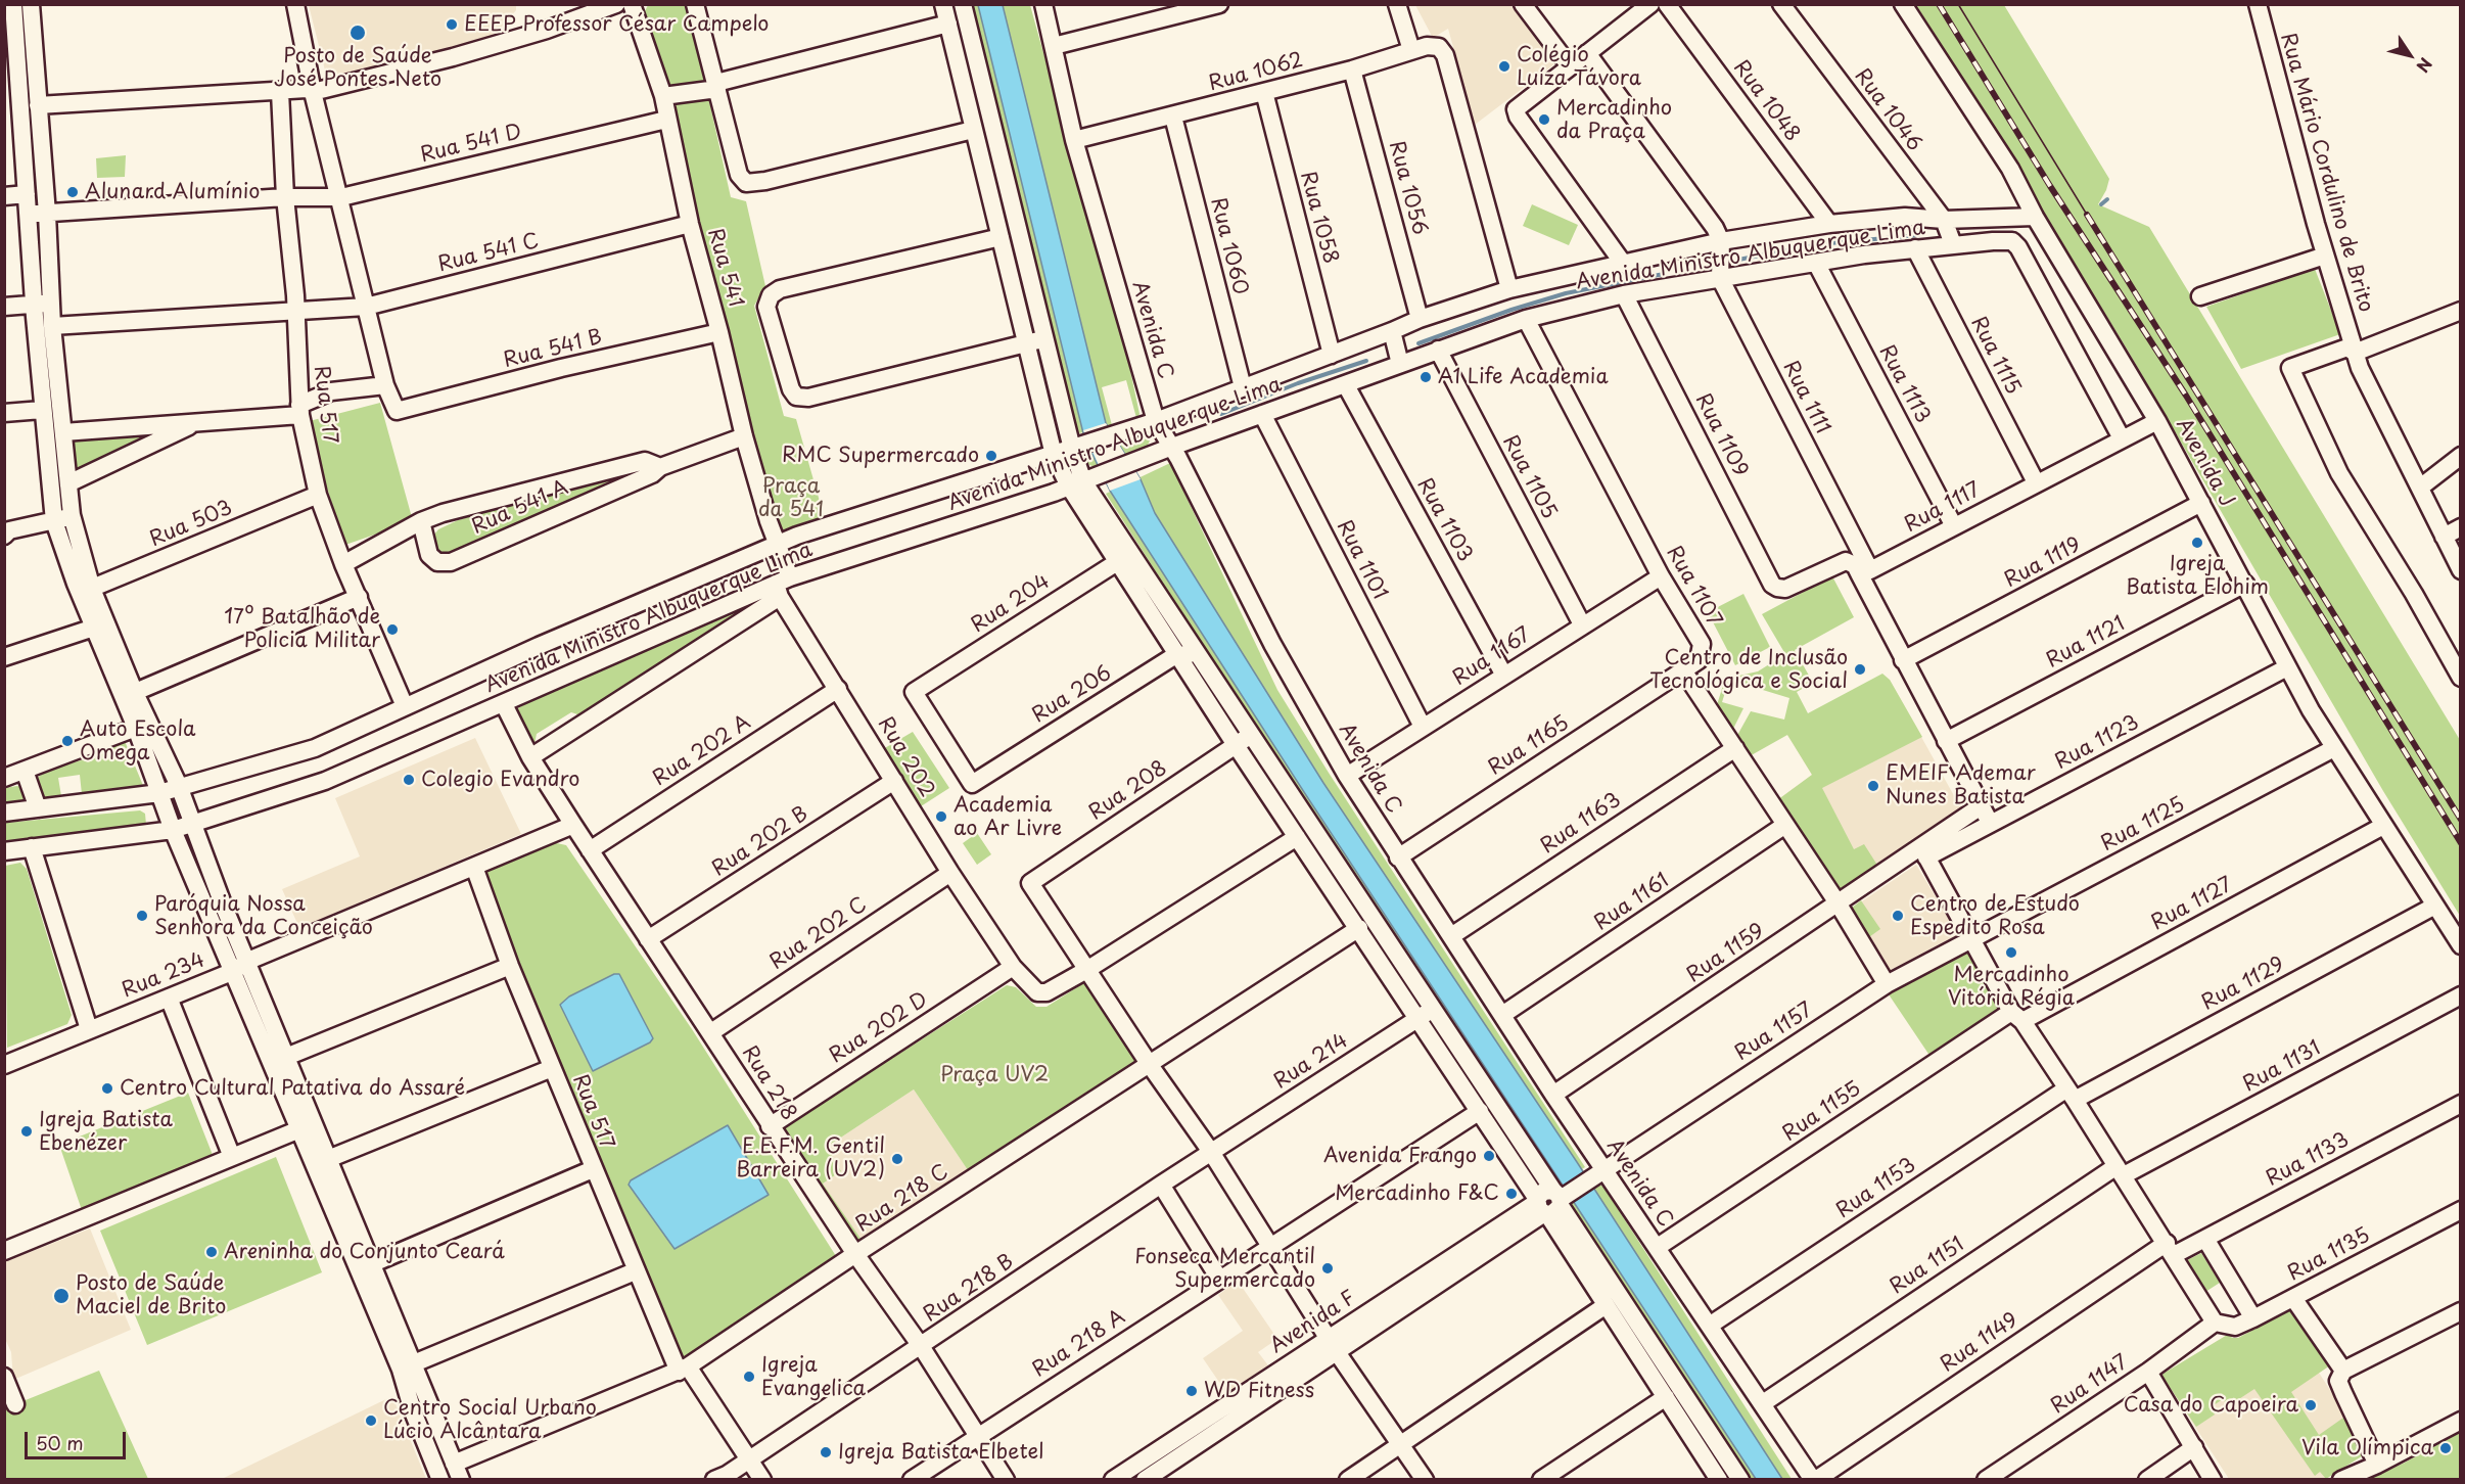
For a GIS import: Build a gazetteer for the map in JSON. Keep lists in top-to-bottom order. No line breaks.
{"streets":{"street":["Rua 1062","Rua 1048","Rua 1046","Rua 541 D","Rua Mário Cordulino de Brito","Rua 1056","Rua 1058","Rua 1060","Rua 541 C","Avenida Ministro Albuquerque Lima","Rua 541","Avenida C","Rua 541 B","Rua 1115","Rua 1113","Rua 1111","Rua 517","Rua 1109","Avenida J","Rua 1105","Rua 541 A","Rua 1117","Rua 1103","Rua 503","Rua 1101","Rua 1119","Rua 1107","Rua 204","Rua 1121","Rua 1167","Rua 206","Rua 1123","Rua 1165","Rua 202 A","Rua 202","Rua 208","Rua 1163","Rua 1125","Rua 202 B","Rua 1161","Rua 1127","Rua 202 C","Rua 1159","Rua 234","Rua 1129","Rua 202 D","Rua 1157","Rua 214","Rua 1131","Rua 218","Rua 1155","Rua 1133","Rua 1153","Rua 218 C","Rua 1135","Rua 1151","Rua 218 B","Avenida F","Rua 1149","Rua 218 A","Rua 1147"]},"crossings":[["Rua 1062","Rua 1056"],["Rua 1062","Rua 1058"],["Rua 1062","Rua 1060"],["Rua 1062","Avenida Ministro Albuquerque Lima"],["Rua 1062","Avenida C"],["Rua 1048","Avenida Ministro Albuquerque Lima"],["Rua 1046","Avenida Ministro Albuquerque Lima"],["Rua 541 D","Rua 541"],["Rua 541 D","Rua 517"],["Rua 1056","Avenida Ministro Albuquerque Lima"],["Rua 1058","Avenida Ministro Albuquerque Lima"],["Rua 1060","Avenida Ministro Albuquerque Lima"],["Rua 541 C","Rua 541"],["Rua 541 C","Rua 517"],["Avenida Ministro Albuquerque Lima","Rua 541"],["Avenida Ministro Albuquerque Lima","Avenida C"],["Avenida Ministro Albuquerque Lima","Rua 1115"],["Avenida Ministro Albuquerque Lima","Rua 1113"],["Avenida Ministro Albuquerque Lima","Rua 1111"],["Avenida Ministro Albuquerque Lima","Rua 517"],["Avenida Ministro Albuquerque Lima","Rua 1109"],["Avenida Ministro Albuquerque Lima","Avenida J"],["Avenida Ministro Albuquerque Lima","Rua 1105"],["Avenida Ministro Albuquerque Lima","Rua 1117"],["Avenida Ministro Albuquerque Lima","Rua 1103"],["Avenida Ministro Albuquerque Lima","Rua 1101"],["Avenida Ministro Albuquerque Lima","Rua 1107"],["Avenida Ministro Albuquerque Lima","Rua 202"],["Avenida Ministro Albuquerque Lima","Rua 218"],["Rua 541","Rua 541 B"],["Rua 541","Rua 541 A"],["Rua 541","Rua 202"],["Avenida C","Rua 1167"],["Avenida C","Rua 1165"],["Avenida C","Rua 1163"],["Avenida C","Rua 1161"],["Avenida C","Rua 1159"],["Avenida C","Rua 1157"],["Avenida C","Rua 1155"],["Avenida C","Rua 1153"],["Avenida C","Rua 1151"],["Avenida C","Rua 1149"],["Rua 1115","Rua 1117"],["Rua 1113","Rua 1117"],["Rua 1111","Rua 1109"],["Rua 1111","Rua 1117"],["Rua 1111","Rua 1119"],["Rua 1111","Rua 1121"],["Rua 1111","Rua 1123"],["Rua 1111","Rua 1159"],["Rua 517","Rua 541 A"],["Rua 517","Rua 503"],["Rua 517","Rua 234"],["Rua 517","Rua 218 C"],["Rua 517","Rua 218 B"],["Rua 1109","Rua 1117"],["Avenida J","Rua 1119"],["Avenida J","Rua 1121"],["Avenida J","Rua 1123"],["Avenida J","Rua 1125"],["Avenida J","Rua 1127"],["Avenida J","Rua 1129"],["Rua 1105","Rua 1167"],["Rua 1103","Rua 1167"],["Rua 1101","Rua 1167"],["Rua 1107","Rua 1167"],["Rua 1107","Rua 1165"],["Rua 204","Rua 206"],["Rua 1123","Rua 1159"],["Rua 202 A","Rua 202"],["Rua 202 A","Rua 218"],["Rua 202","Rua 208"],["Rua 202","Rua 202 B"],["Rua 202","Rua 202 C"],["Rua 202","Rua 202 D"],["Rua 1125","Rua 1157"],["Rua 202 B","Rua 218"],["Rua 1127","Rua 1155"],["Rua 202 C","Rua 218"],["Rua 234","Rua 218"],["Rua 1129","Rua 1153"],["Rua 202 D","Rua 218"],["Rua 1157","Avenida F"],["Rua 214","Rua 218 B"],["Rua 1131","Rua 1151"],["Rua 218","Rua 218 C"],["Rua 218","Rua 218 B"],["Rua 218","Rua 218 A"],["Rua 1133","Rua 1149"],["Rua 1135","Rua 1147"]],"parks":["Praça da 541","Praça UV2"],"places":["EEEP Professor César Campelo","Posto de Saúde José Pontes Neto","Colégio Luíza Távora","Mercadinho da Praça","Alunard Alumínio","A1 Life Academia","RMC Supermercado","Igreja Batista Elohim","17º Batalhão de Policia Militar","Centro de Inclusão Tecnológica e Social","Auto Escola Omega","Colegio Evandro","EMEIF Ademar Nunes Batista","Academia ao Ar Livre","Paróquia Nossa Senhora da Conceição","Centro de Estudo Espedito Rosa","Mercadinho Vitória Régia","Centro Cultural Patativa do Assaré","Igreja Batista Ebenézer","Avenida Frango","E.E.F.M. Gentil Barreira (UV2)","Mercadinho F&C","Areninha do Conjunto Ceará","Fonseca Mercantil Supermercado","Posto de Saúde Maciel de Brito","Igreja Evangelica","WD Fitness","Casa do Capoeira","Centro Social Urbano Lúcio Alcântara","Vila Olímpica","Igreja Batista Elbetel"],"scale_bar":"50 m","north":"bottom right"}
